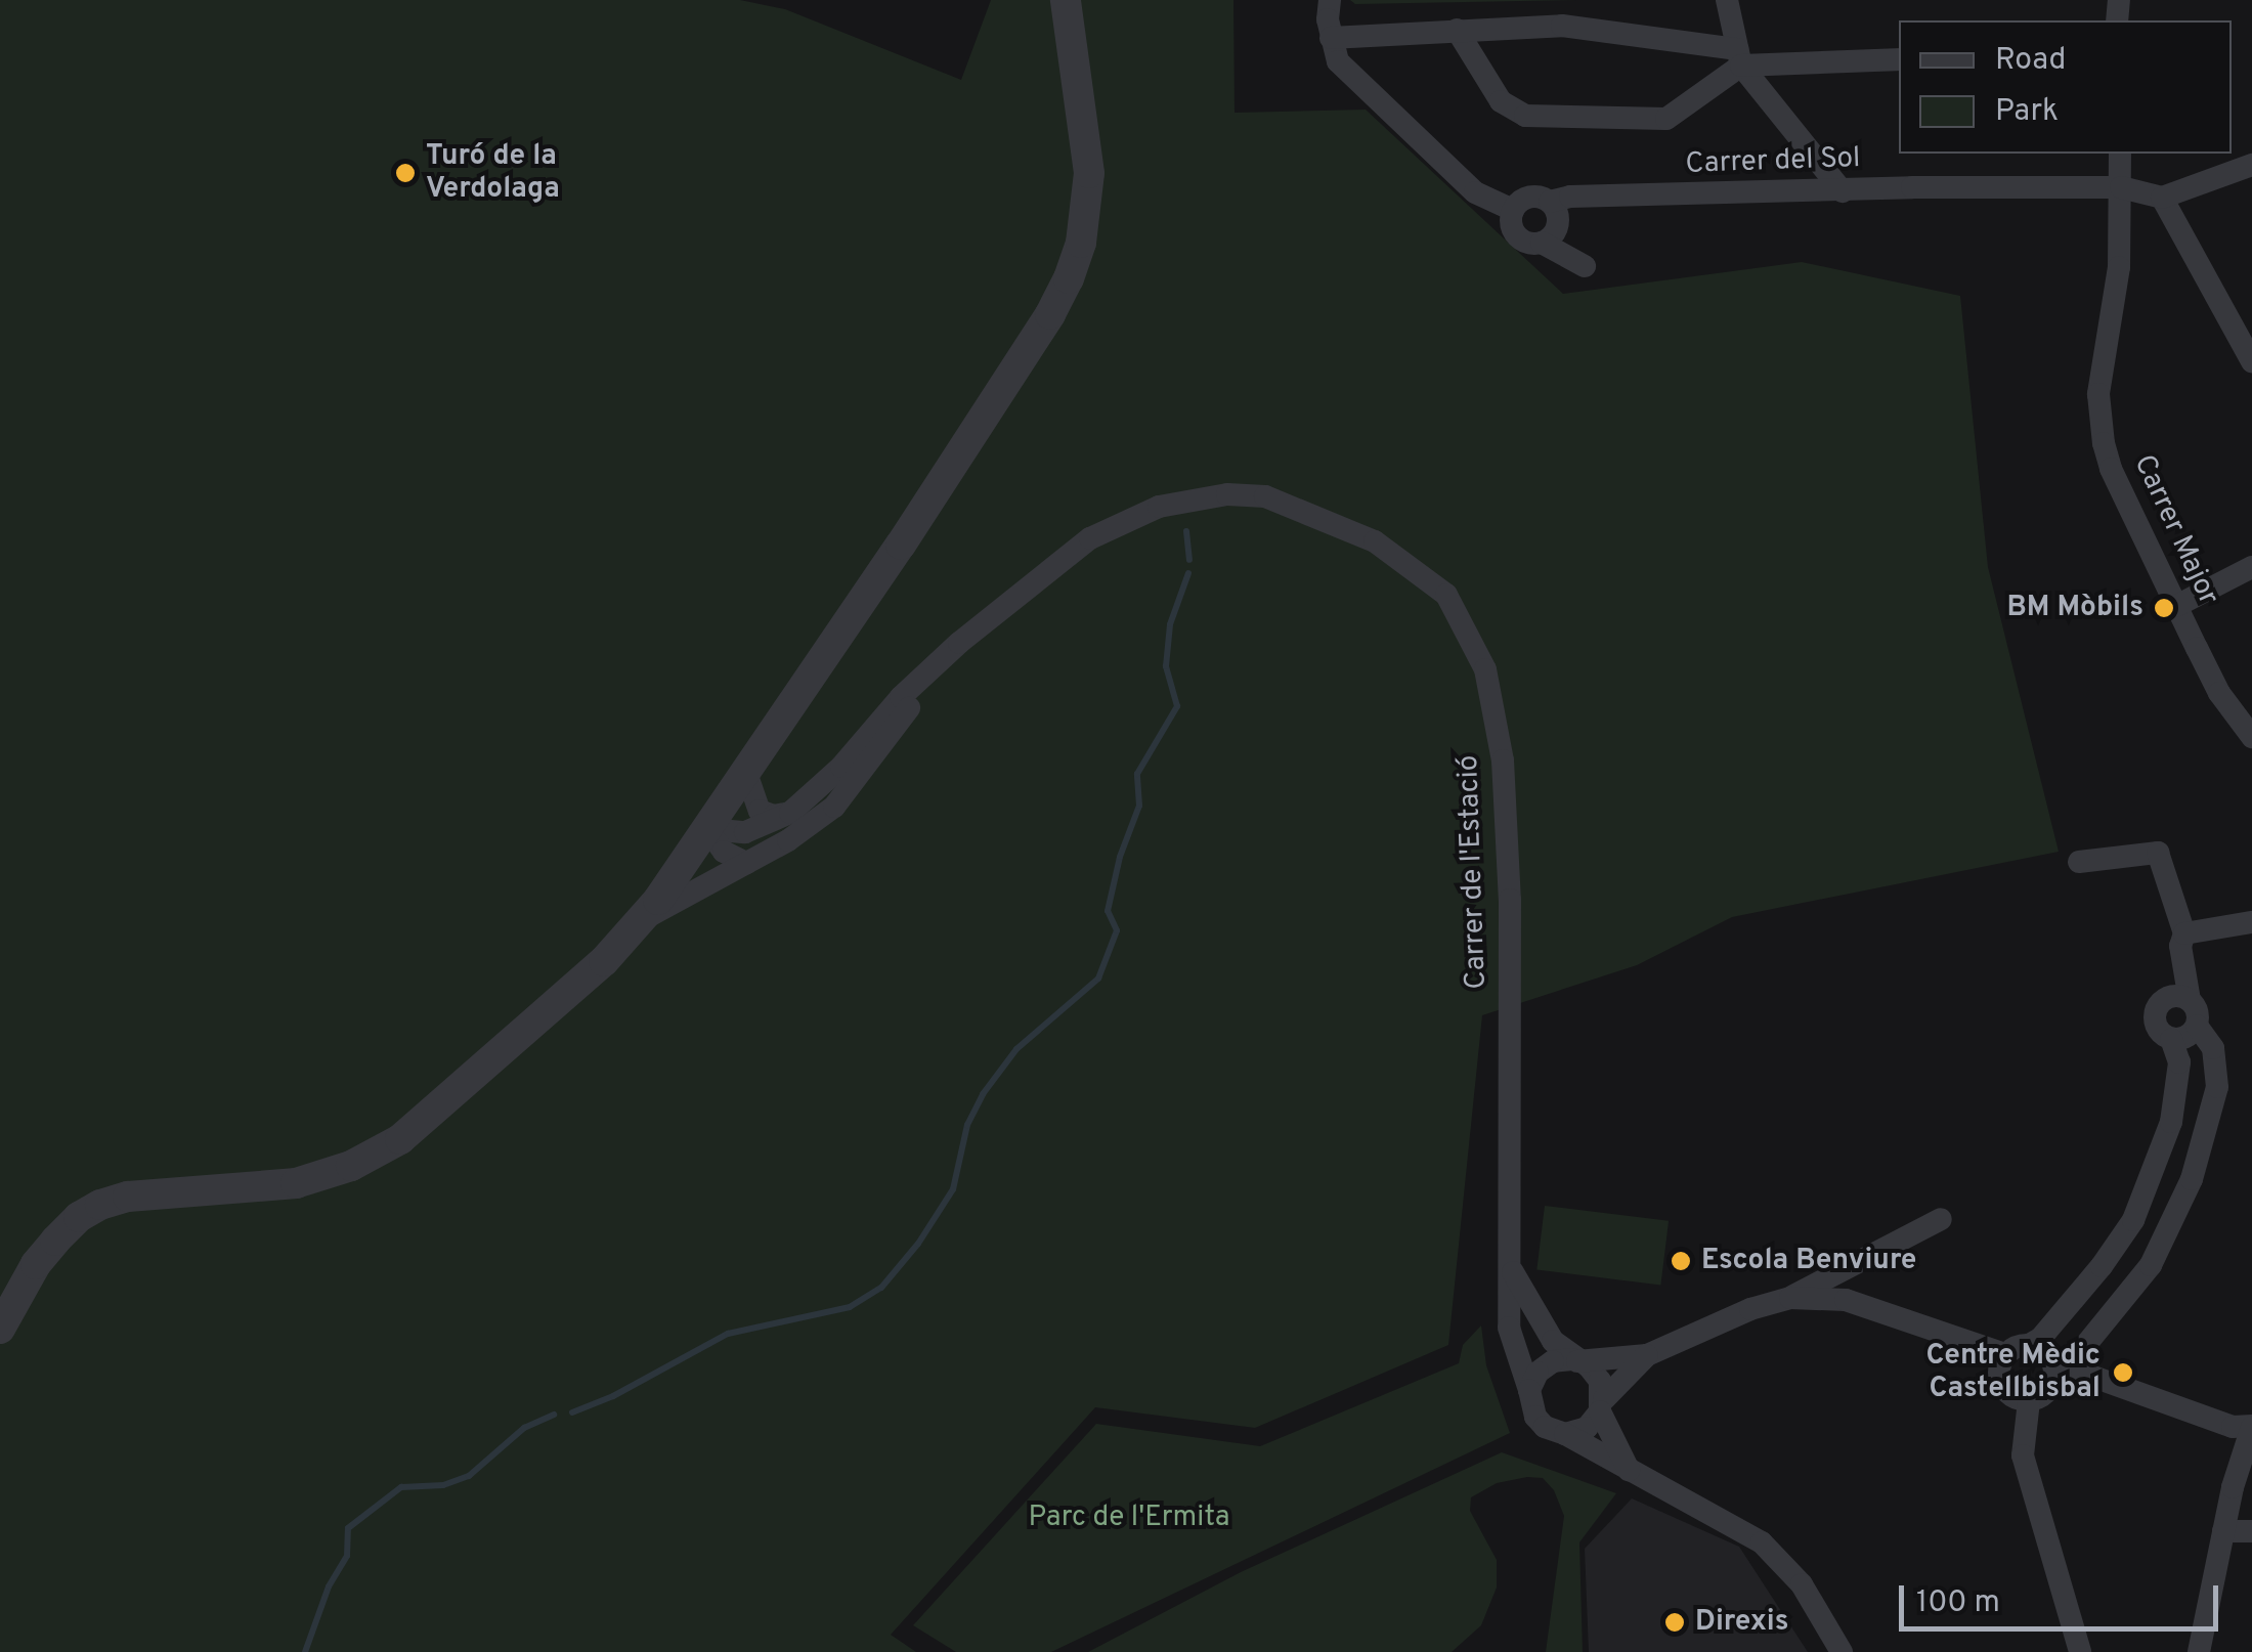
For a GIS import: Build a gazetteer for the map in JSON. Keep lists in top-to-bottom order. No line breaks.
{"streets":{"street":["Carrer del Sol","Carrer Major","Carrer de l'Estació"]},"crossings":[["Carrer del Sol","Carrer Major"]],"parks":["Parc de l'Ermita"],"places":["Turó de la Verdolaga","BM Mòbils","Escola Benviure","Centre Mèdic Castellbisbal","Direxis"],"legend":["Road","Park"],"scale_bar":"100 m"}
